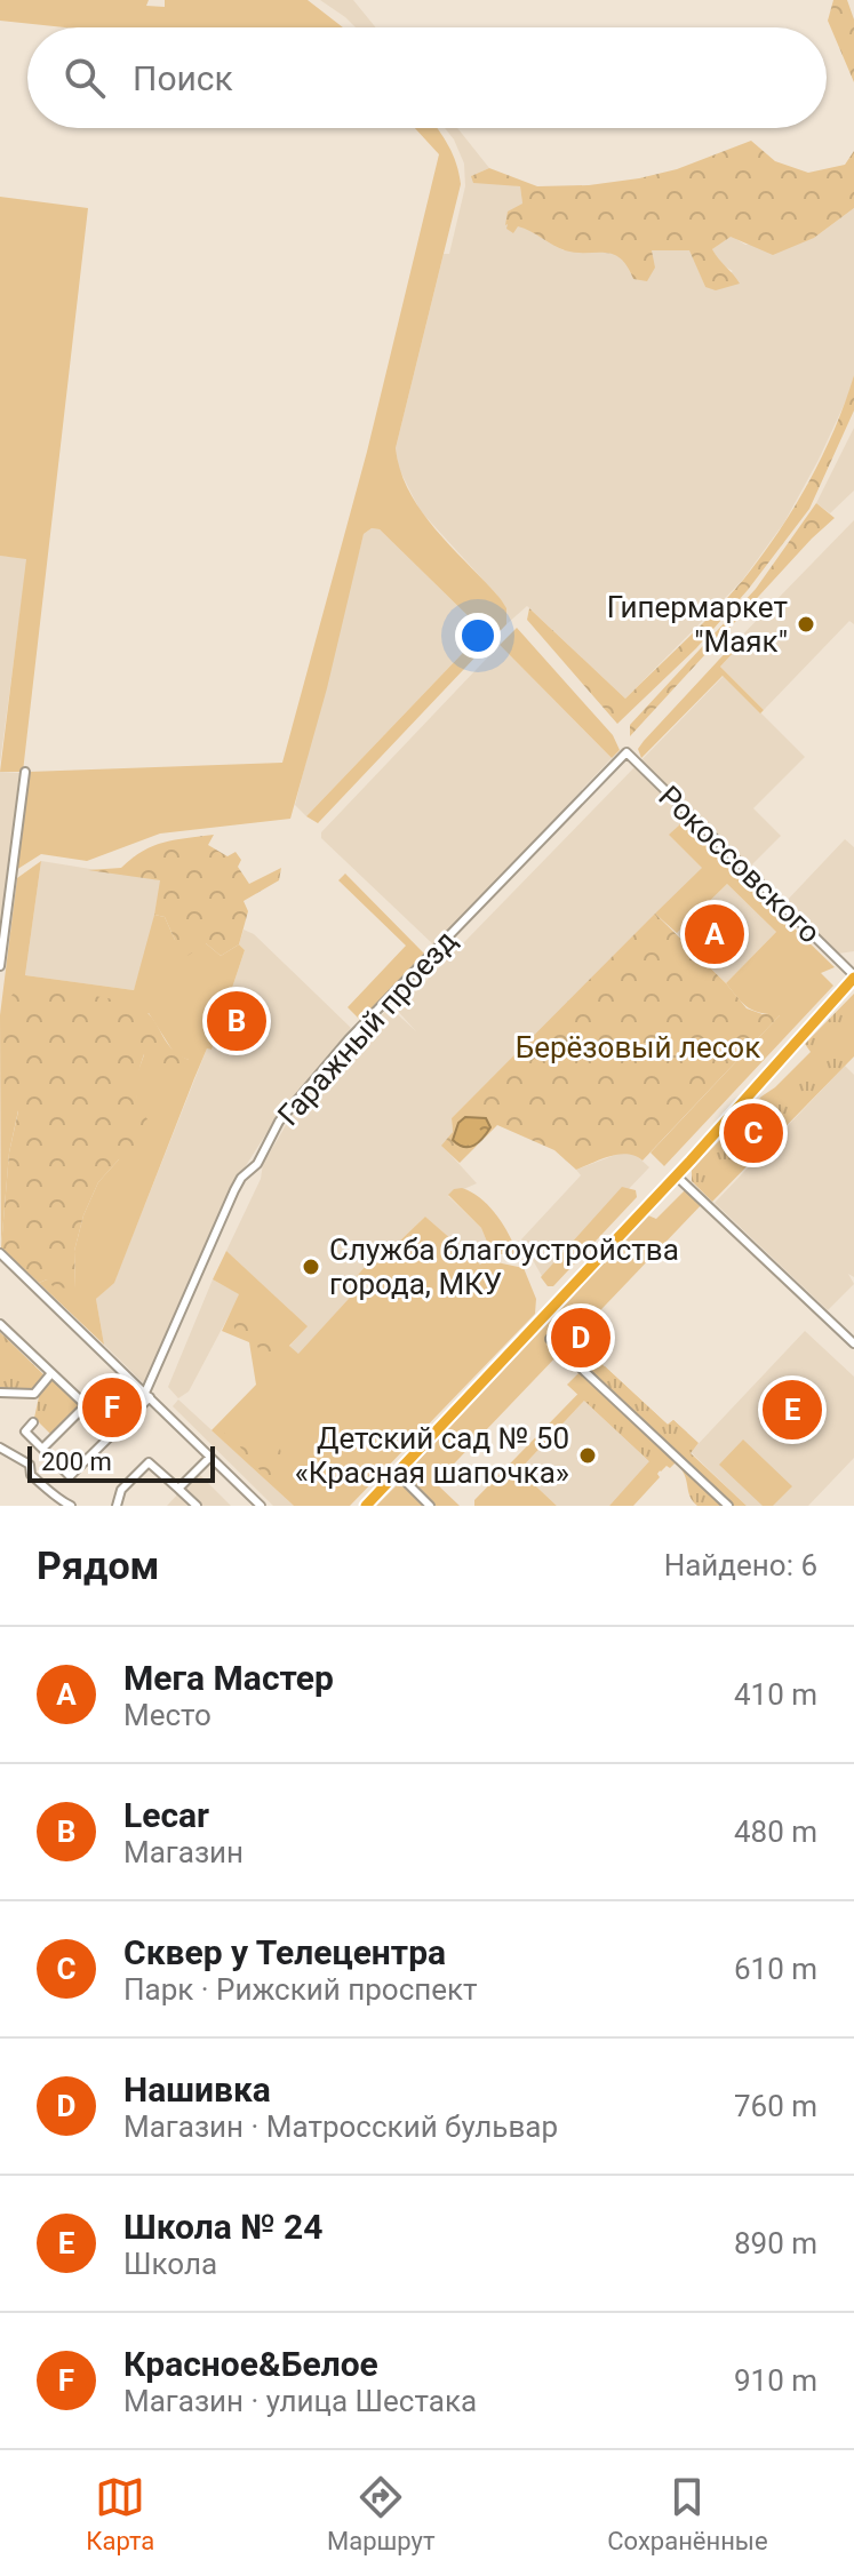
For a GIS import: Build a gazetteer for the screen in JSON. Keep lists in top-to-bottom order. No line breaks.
{"streets":{"street":["Рокоссовского","Гаражный проезд"]},"crossings":[["Рокоссовского","Гаражный проезд"]],"parks":["Берёзовый лесок"],"places":["Гипермаркет \"Маяк\"","Служба благоустройства города, МКУ","Детский сад № 50 «Красная шапочка»"],"scale_bar":"200 m","page":{"search":"Поиск","pins":["A","B","C","D","F","E"],"scale":"200 m","heading":["Рядом","Найдено: 6"],"list":[{"mark":"A","name":"Мега Мастер","note":"Место","value":"410 m"},{"mark":"B","name":"Lecar","note":"Магазин","value":"480 m"},{"mark":"C","name":"Сквер у Телецентра","note":"Парк · Рижский проспект","value":"610 m"},{"mark":"D","name":"Нашивка","note":"Магазин · Матросский бульвар","value":"760 m"},{"mark":"E","name":"Школа № 24","note":"Школа","value":"890 m"},{"mark":"F","name":"Красное&Белое","note":"Магазин · улица Шестака","value":"910 m"}],"nav":["Карта","Маршрут","Сохранённые"]}}
